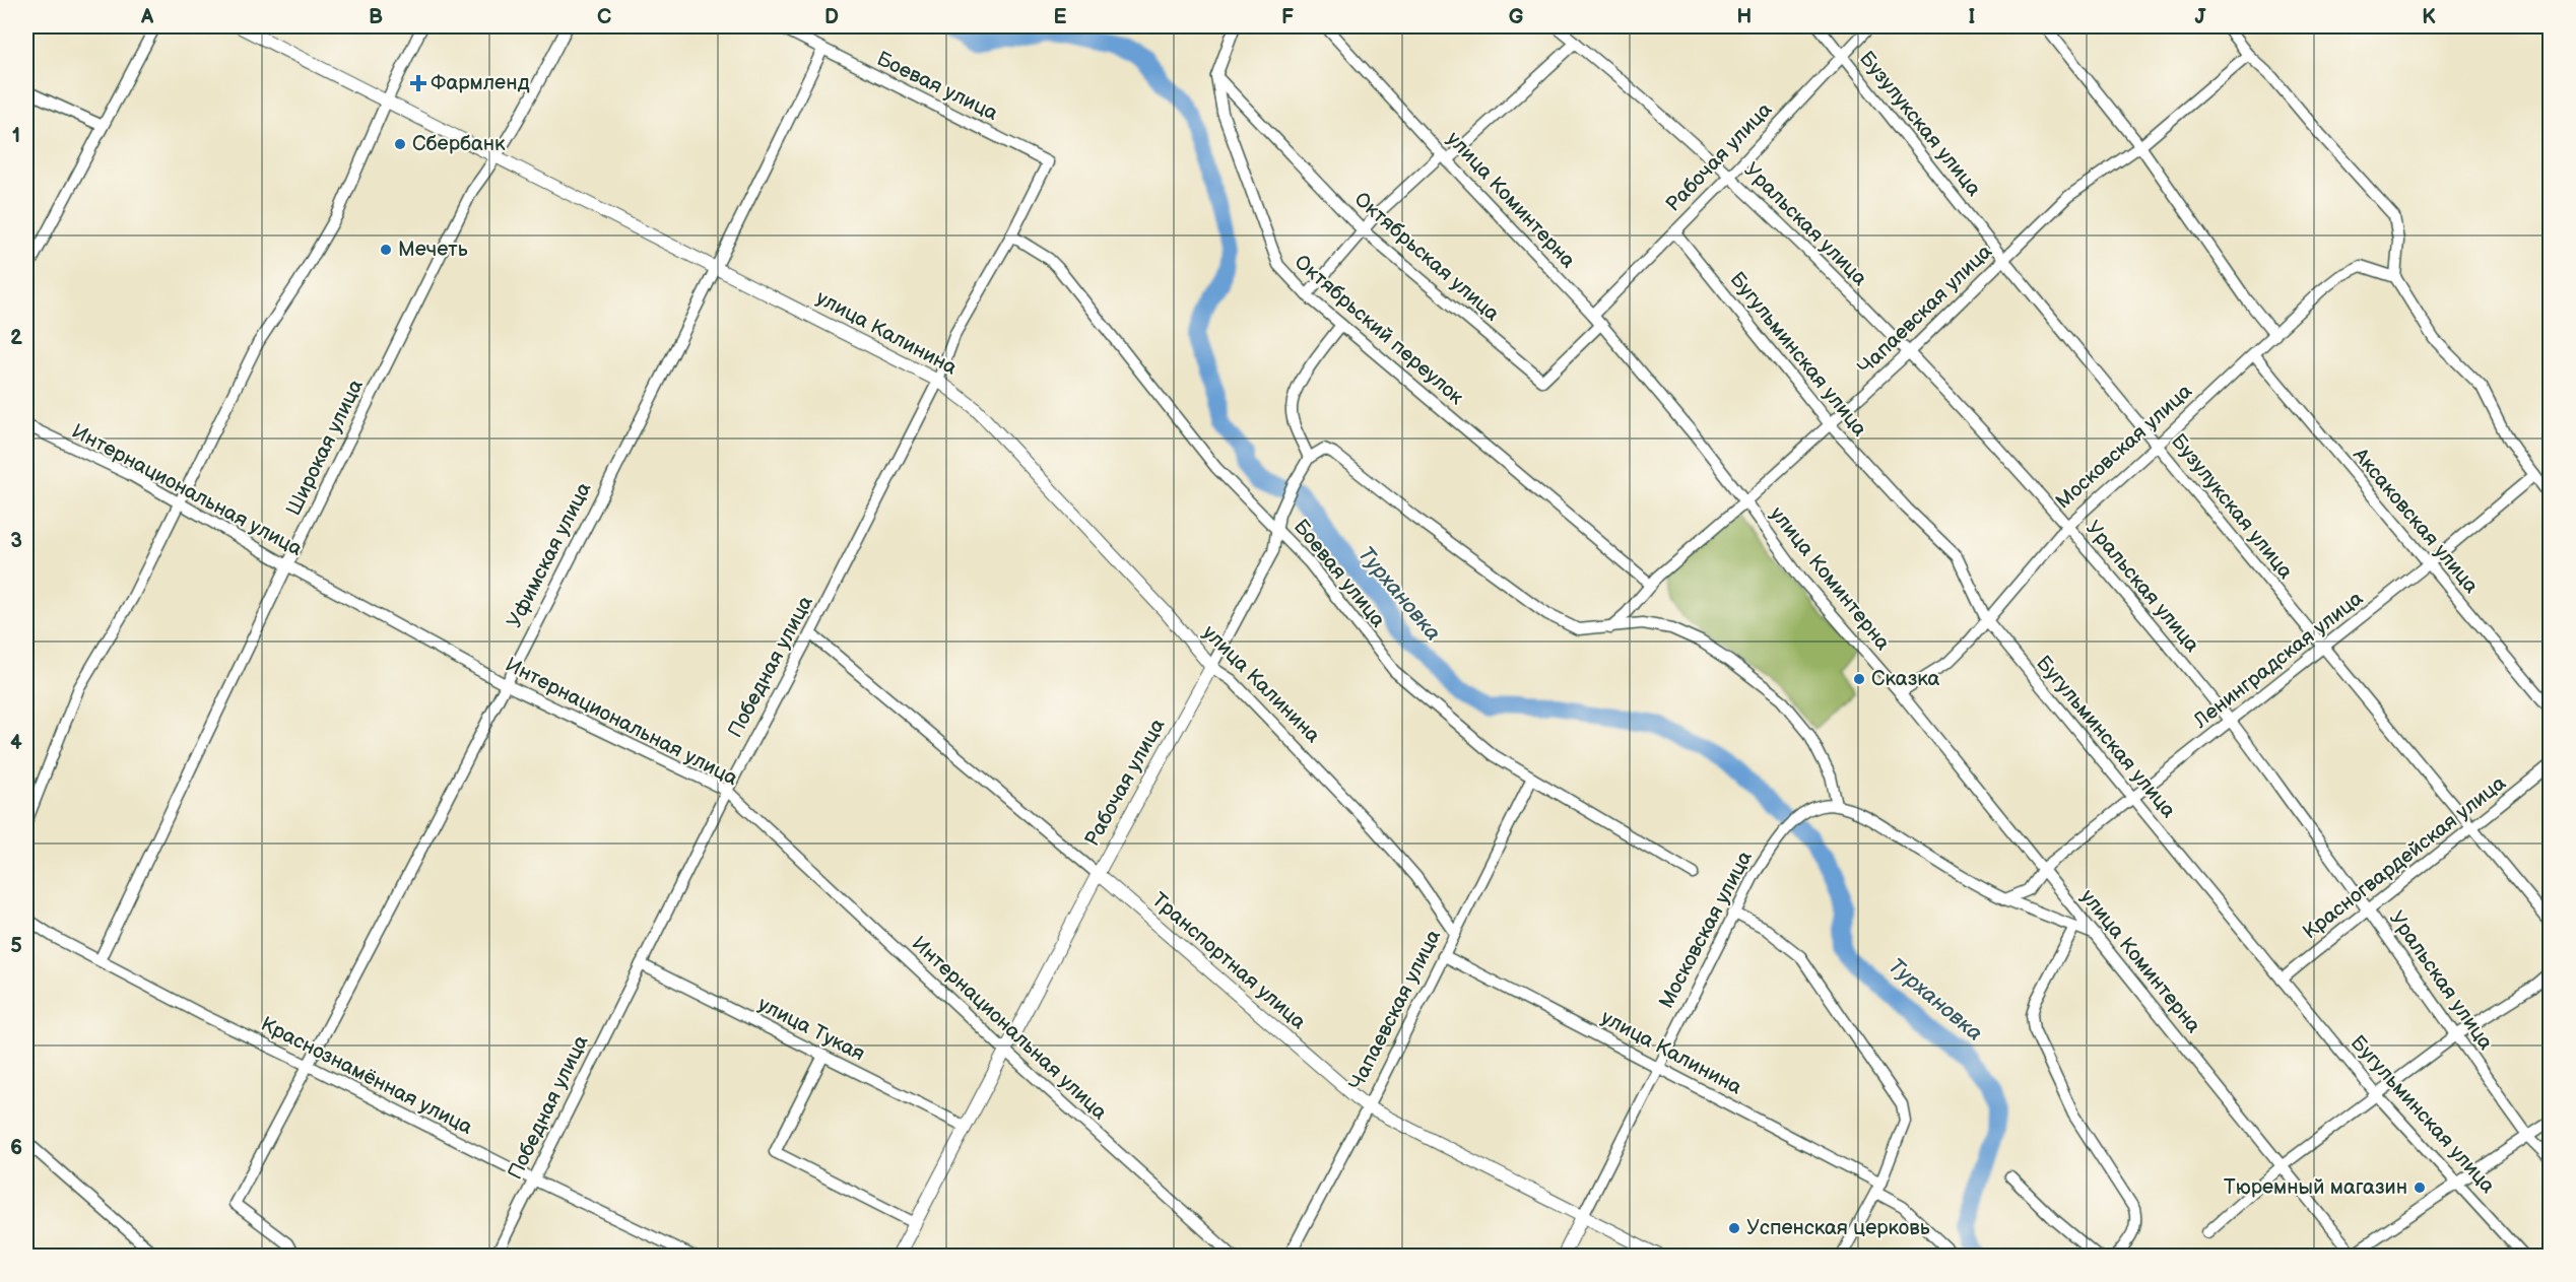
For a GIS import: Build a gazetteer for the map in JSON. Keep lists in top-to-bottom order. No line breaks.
{"streets":{"main road":["Рабочая улица","улица Калинина","Московская улица","Транспортная улица"],"street":["Боевая улица","Бузулукская улица","улица Коминтерна","Уральская улица","Октябрьская улица","Чапаевская улица","Октябрьский переулок","Бугульминская улица","Широкая улица","Интернациональная улица","Аксаковская улица","Уфимская улица","Ленинградская улица","Победная улица","Красногвардейская улица","улица Тукая","Краснознамённая улица"]},"crossings":[["Боевая улица","Рабочая улица"],["Боевая улица","Чапаевская улица"],["Боевая улица","Уфимская улица"],["Боевая улица","Победная улица"],["Бузулукская улица","Рабочая улица"],["Бузулукская улица","Чапаевская улица"],["Бузулукская улица","Московская улица"],["Бузулукская улица","Ленинградская улица"],["Бузулукская улица","Красногвардейская улица"],["Рабочая улица","улица Коминтерна"],["Рабочая улица","Уральская улица"],["Рабочая улица","улица Калинина"],["Рабочая улица","Бугульминская улица"],["Рабочая улица","Интернациональная улица"],["Рабочая улица","Транспортная улица"],["Рабочая улица","улица Тукая"],["улица Коминтерна","Октябрьская улица"],["улица Коминтерна","Чапаевская улица"],["улица Коминтерна","Московская улица"],["улица Коминтерна","Ленинградская улица"],["Уральская улица","Чапаевская улица"],["Уральская улица","Московская улица"],["Уральская улица","Ленинградская улица"],["Уральская улица","Красногвардейская улица"],["Октябрьская улица","Октябрьский переулок"],["Чапаевская улица","Октябрьский переулок"],["Чапаевская улица","улица Калинина"],["Чапаевская улица","Бугульминская улица"],["Чапаевская улица","Транспортная улица"],["улица Калинина","Московская улица"],["улица Калинина","Широкая улица"],["улица Калинина","Уфимская улица"],["улица Калинина","Победная улица"],["Бугульминская улица","Московская улица"],["Бугульминская улица","Ленинградская улица"],["Бугульминская улица","Красногвардейская улица"],["Московская улица","Аксаковская улица"],["Московская улица","Транспортная улица"],["Широкая улица","Интернациональная улица"],["Широкая улица","Краснознамённая улица"],["Интернациональная улица","Уфимская улица"],["Интернациональная улица","Победная улица"],["Аксаковская улица","Ленинградская улица"],["Уфимская улица","Краснознамённая улица"],["Победная улица","Транспортная улица"],["Победная улица","улица Тукая"],["Победная улица","Краснознамённая улица"]],"water":["Турхановка"],"places":{"health":["Фармленд"],"other":["Сбербанк","Мечеть","Сказка","Тюремный магазин","Успенская церковь"]},"grid":{"columns":["A","B","C","D","E","F","G","H","I","J","K"],"rows":["1","2","3","4","5","6"]}}
